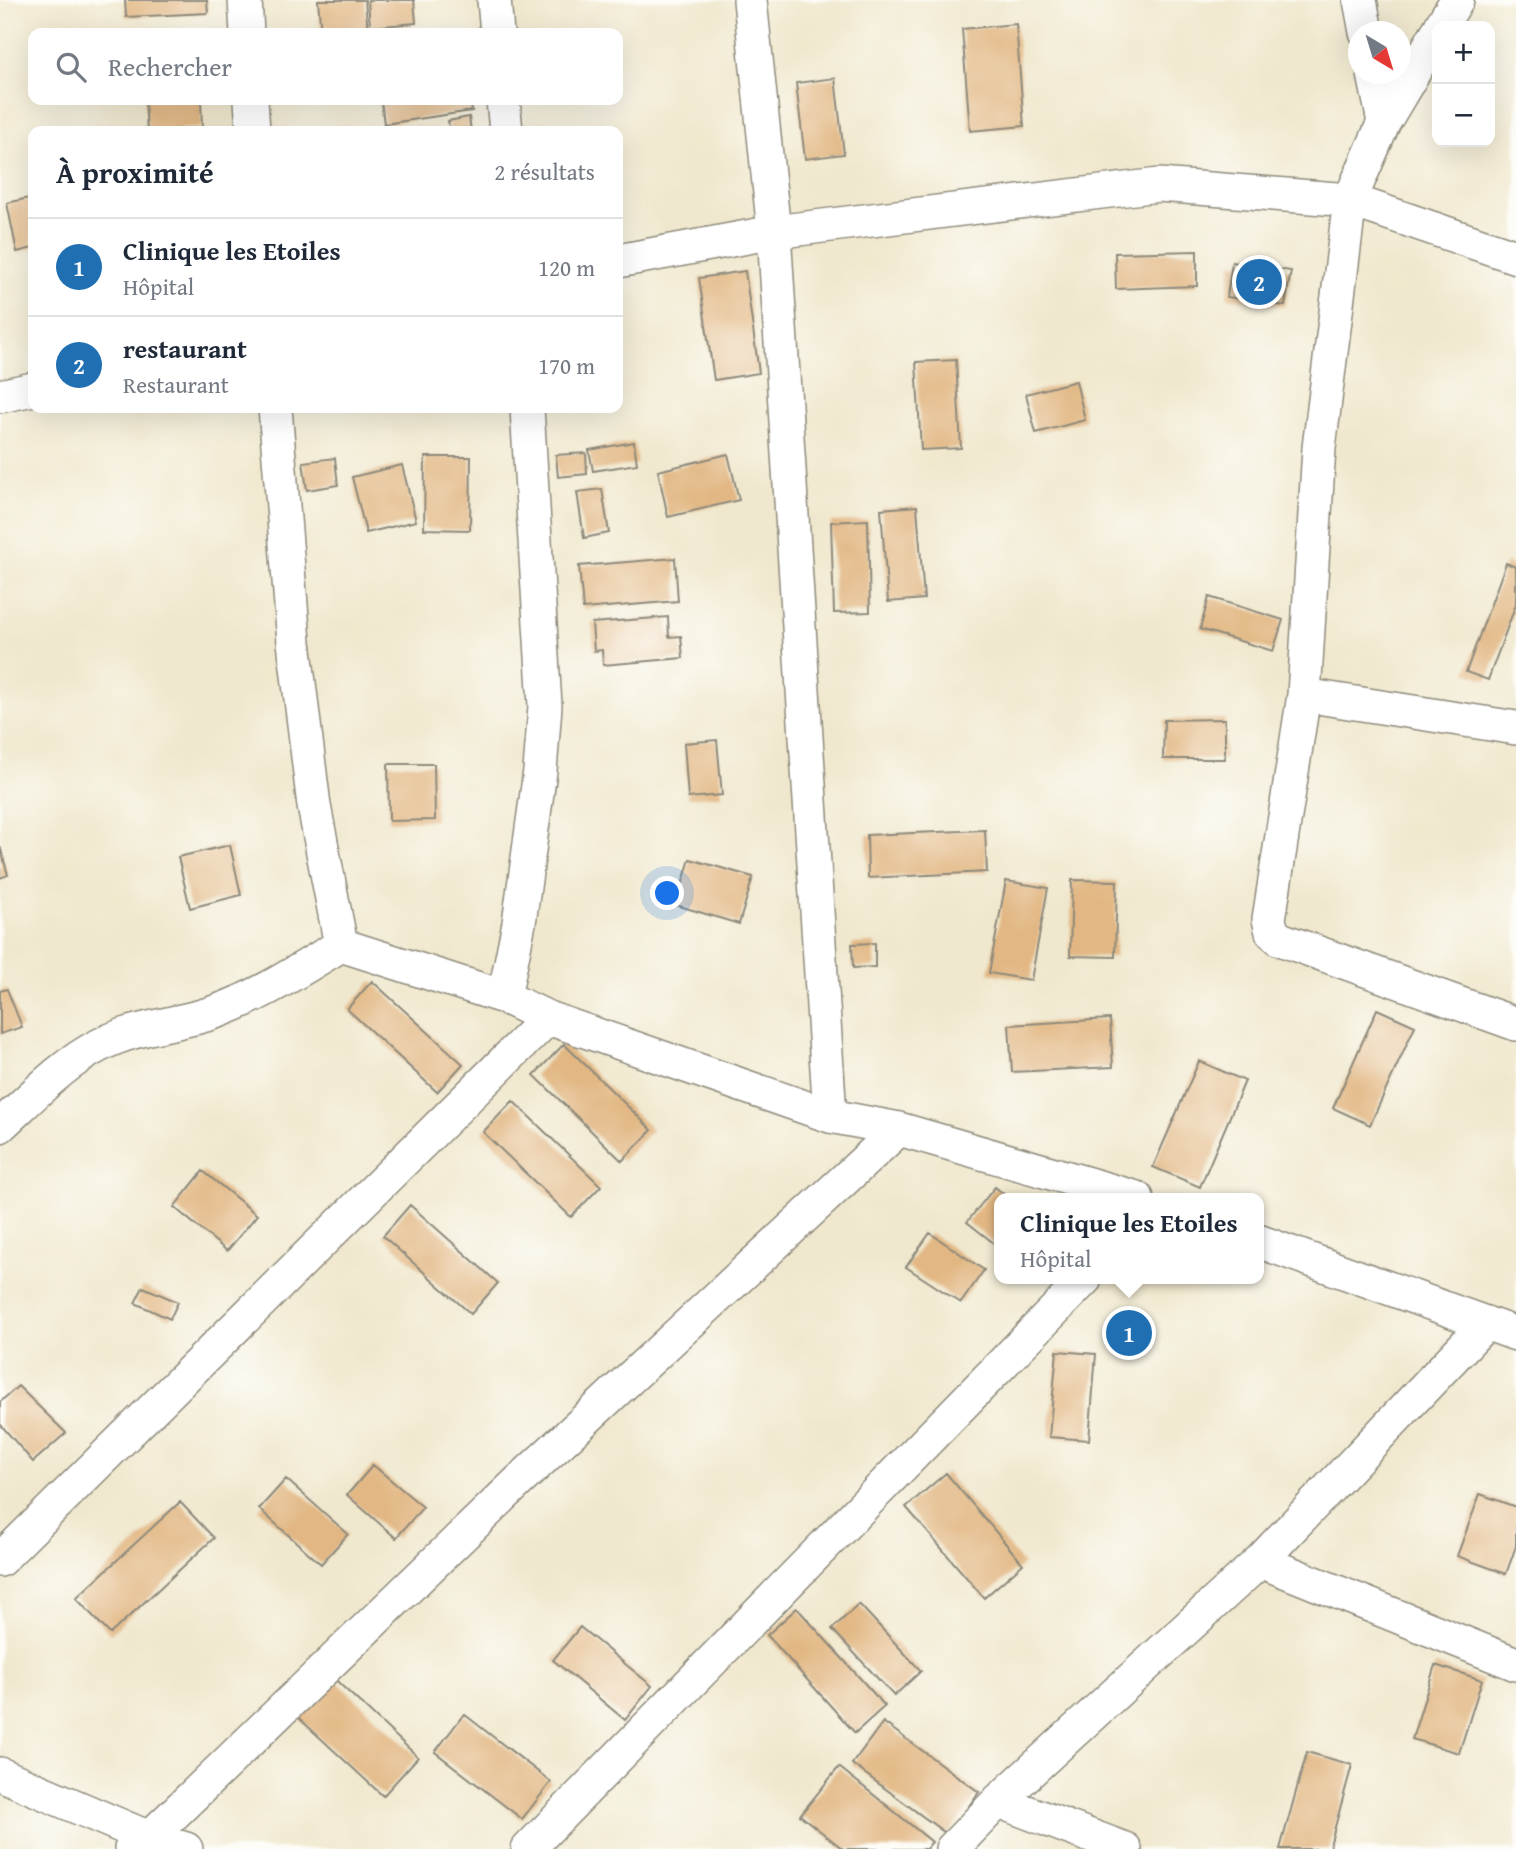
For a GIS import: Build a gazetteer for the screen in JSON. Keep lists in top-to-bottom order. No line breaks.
{"north":"bottom right","page":{"map_buttons":["+","−"],"search":"Rechercher","heading":["À proximité","2 résultats"],"list":[{"mark":"1","name":"Clinique les Etoiles","note":"Hôpital","value":"120 m"},{"mark":"2","name":"restaurant","note":"Restaurant","value":"170 m"}],"pins":["2","1"],"popup":["Clinique les Etoiles","Hôpital"]}}
